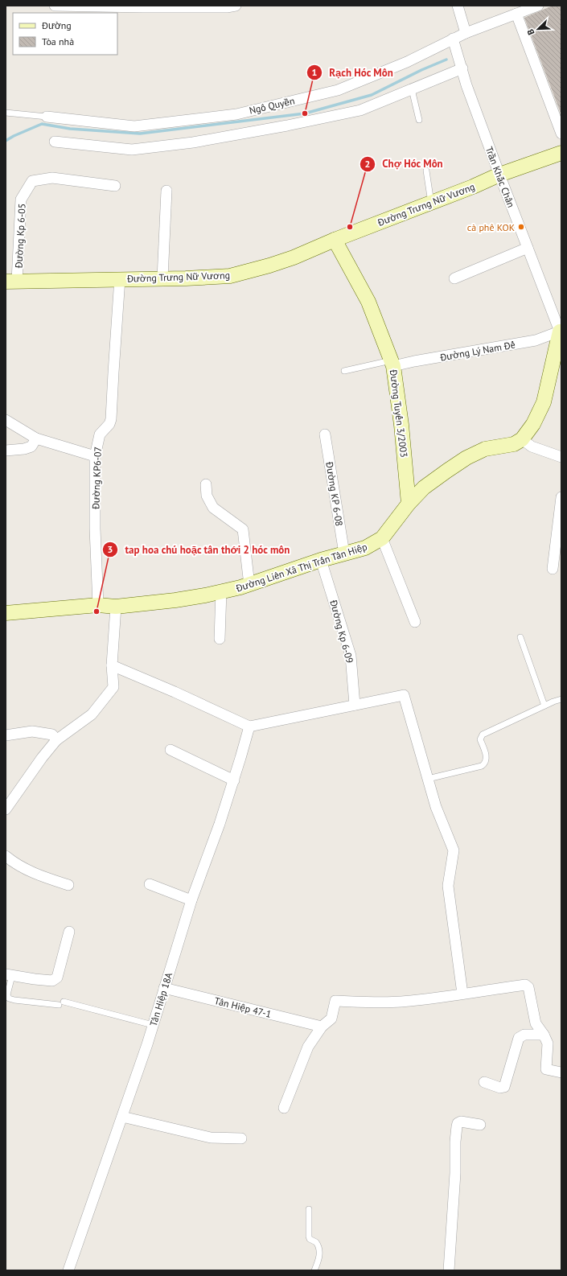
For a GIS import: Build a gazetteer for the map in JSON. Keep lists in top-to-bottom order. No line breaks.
{"streets":{"street":["Ngô Quyền","Trần Khắc Chân","Đường Trưng Nữ Vương","Đường Kp 6-05","Đường Lý Nam Đế","Đường Tuyến 3/2003","Đường KP6-07","Đường KP 6-08","Đường Liên Xã Thị Trấn Tân Hiệp","Đường Kp 6-09","Tân Hiệp 18A","Tân Hiệp 47-1"]},"crossings":[["Ngô Quyền","Trần Khắc Chân"],["Trần Khắc Chân","Đường Trưng Nữ Vương"],["Trần Khắc Chân","Đường Lý Nam Đế"],["Trần Khắc Chân","Đường Liên Xã Thị Trấn Tân Hiệp"],["Đường Trưng Nữ Vương","Đường Kp 6-05"],["Đường Trưng Nữ Vương","Đường Tuyến 3/2003"],["Đường Trưng Nữ Vương","Đường KP6-07"],["Đường Lý Nam Đế","Đường Tuyến 3/2003"],["Đường Lý Nam Đế","Đường Liên Xã Thị Trấn Tân Hiệp"],["Đường Tuyến 3/2003","Đường Liên Xã Thị Trấn Tân Hiệp"],["Đường KP6-07","Đường Liên Xã Thị Trấn Tân Hiệp"],["Đường KP 6-08","Đường Liên Xã Thị Trấn Tân Hiệp"],["Đường Liên Xã Thị Trấn Tân Hiệp","Đường Kp 6-09"],["Tân Hiệp 18A","Tân Hiệp 47-1"]],"places":["Rạch Hóc Môn","Chợ Hóc Môn","cà phê KOK","tap hoa chú hoặc tân thới 2 hóc môn"],"legend":["Đường","Tòa nhà"],"north":"bottom left"}
